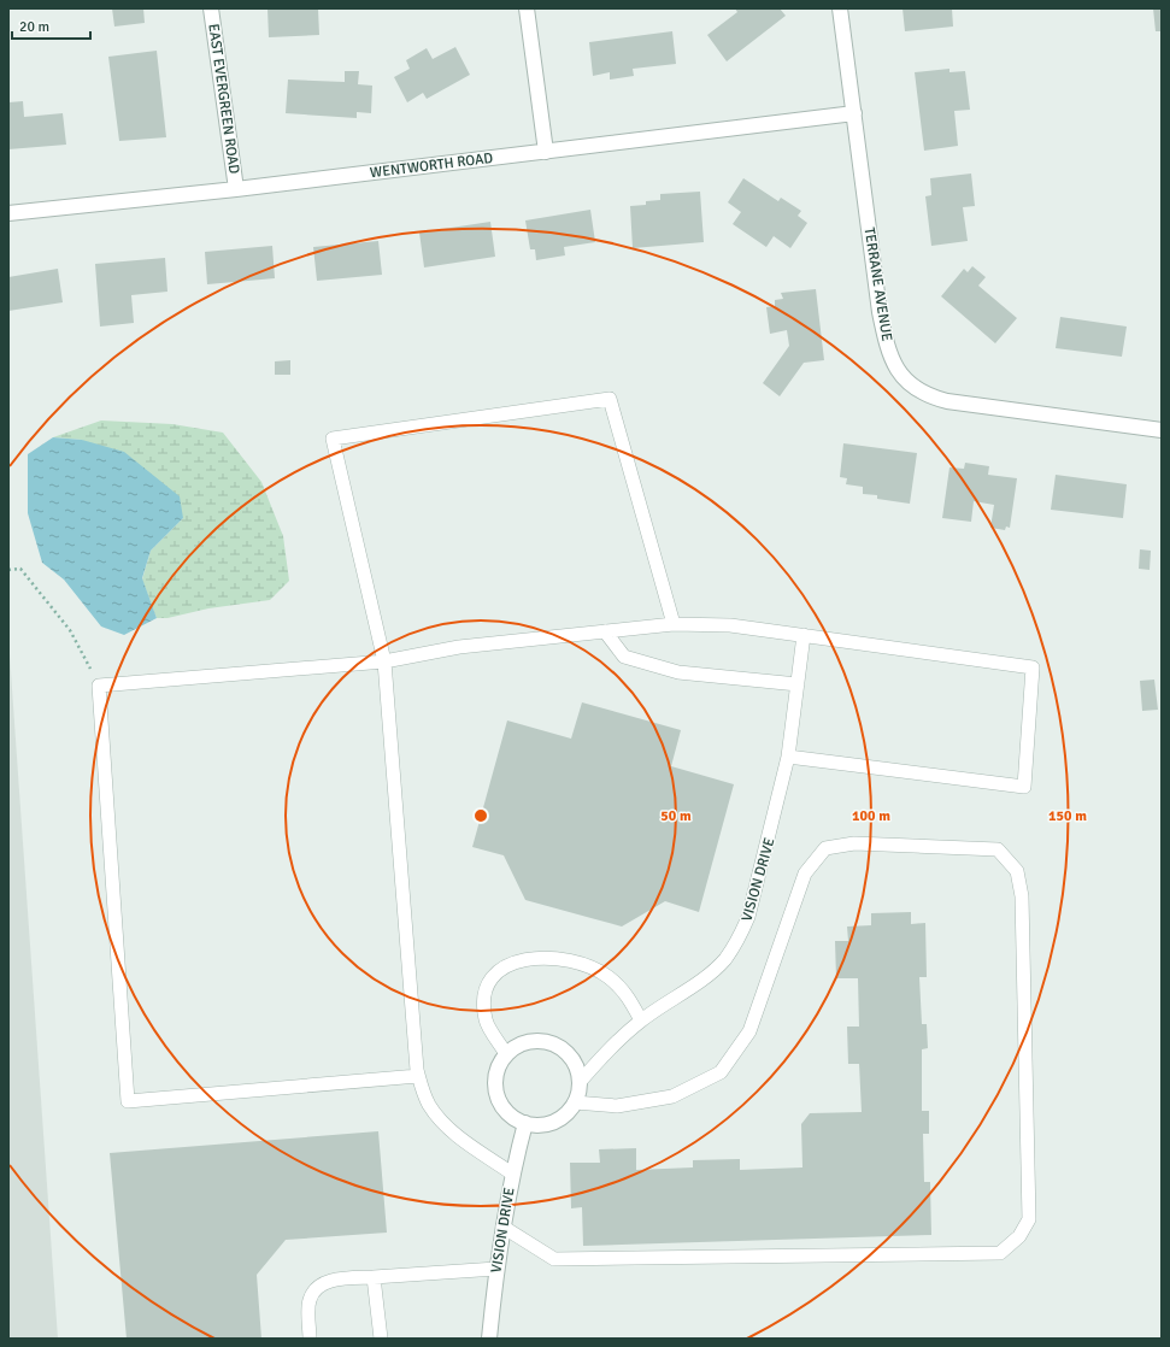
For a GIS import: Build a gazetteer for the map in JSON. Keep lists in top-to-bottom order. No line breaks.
{"streets":{"street":["EAST EVERGREEN ROAD","WENTWORTH ROAD","TERRANE AVENUE","VISION DRIVE"]},"crossings":[["EAST EVERGREEN ROAD","WENTWORTH ROAD"],["WENTWORTH ROAD","TERRANE AVENUE"]],"scale_bar":"20 m","rings":["50 m","100 m","150 m"]}
